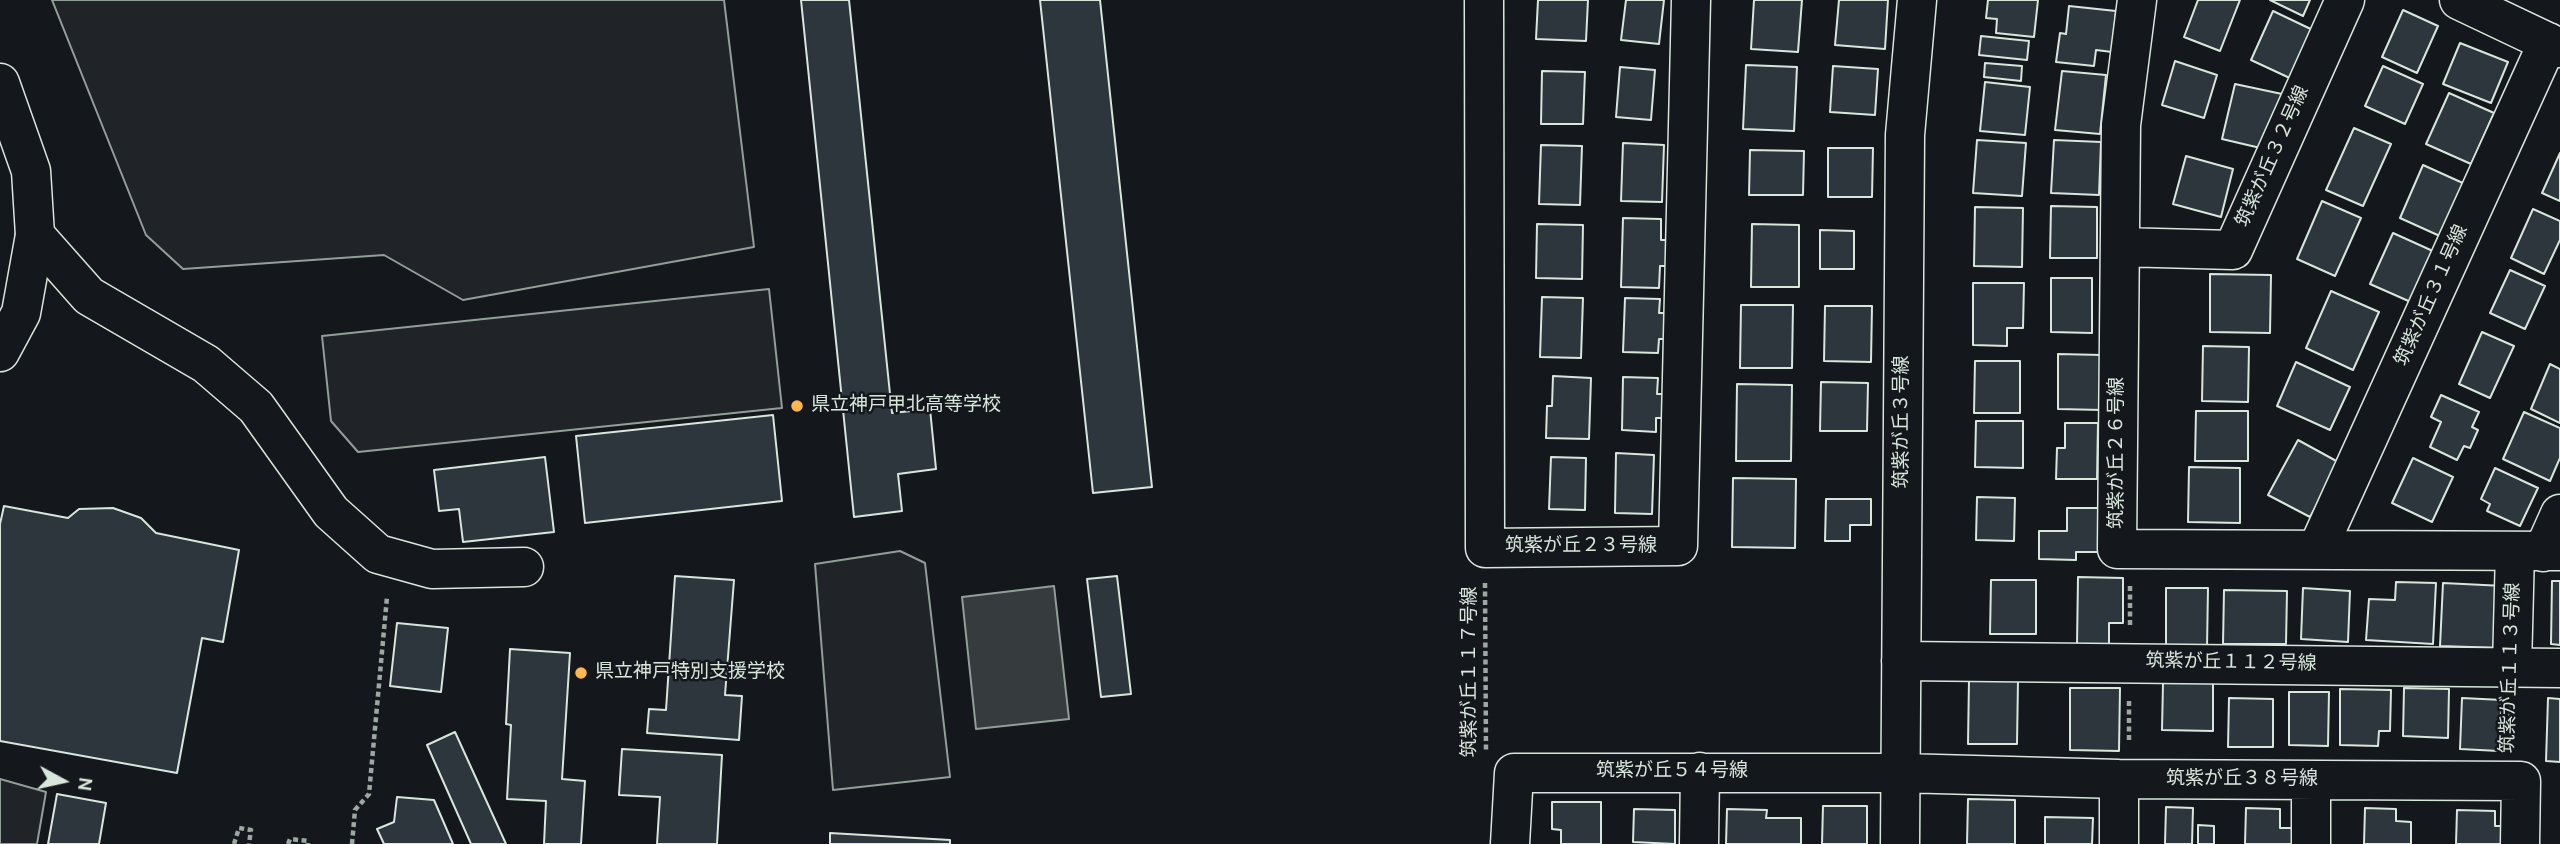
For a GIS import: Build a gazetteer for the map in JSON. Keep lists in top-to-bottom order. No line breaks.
{"streets":{"street":["筑紫が丘３２号線","筑紫が丘３１号線","筑紫が丘３号線","筑紫が丘２６号線","筑紫が丘２３号線","筑紫が丘１１２号線","筑紫が丘１１３号線","筑紫が丘５４号線","筑紫が丘３８号線"],"path":["筑紫が丘１１７号線"]},"crossings":[["筑紫が丘３２号線","筑紫が丘２６号線"],["筑紫が丘３１号線","筑紫が丘２６号線"],["筑紫が丘３号線","筑紫が丘１１２号線"],["筑紫が丘３号線","筑紫が丘５４号線"],["筑紫が丘３号線","筑紫が丘３８号線"],["筑紫が丘２６号線","筑紫が丘１１３号線"],["筑紫が丘２３号線","筑紫が丘１１７号線"],["筑紫が丘１１２号線","筑紫が丘１１３号線"],["筑紫が丘１１３号線","筑紫が丘３８号線"],["筑紫が丘１１７号線","筑紫が丘５４号線"],["筑紫が丘５４号線","筑紫が丘３８号線"]],"places":["県立神戸甲北高等学校","県立神戸特別支援学校"],"north":"right"}
